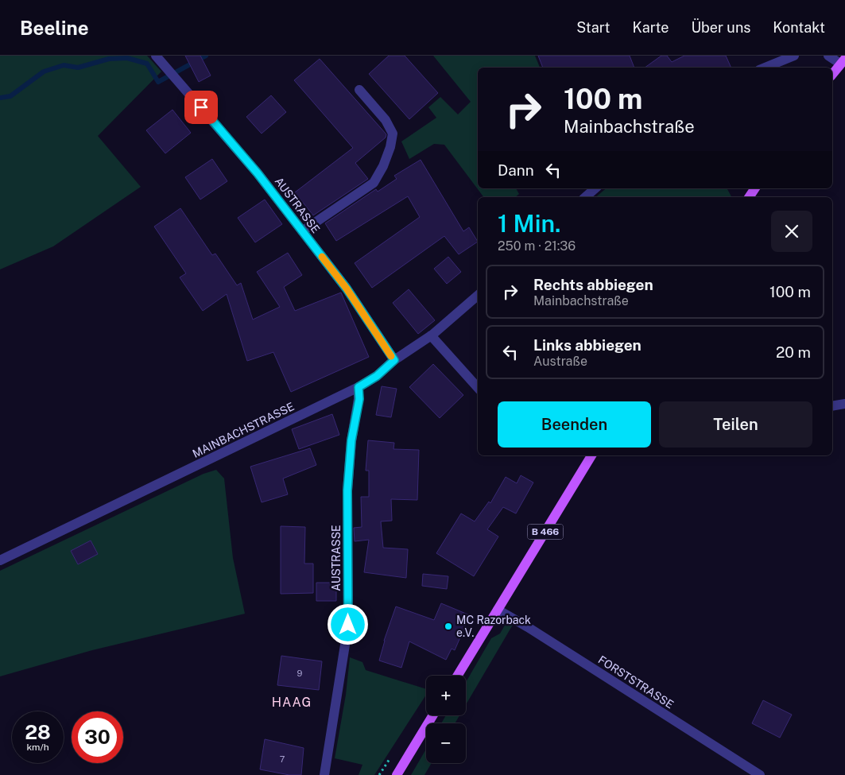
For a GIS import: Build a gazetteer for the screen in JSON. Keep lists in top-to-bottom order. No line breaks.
{"streets":{"main road":["B 466"],"street":["AUSTRASSE","MAINBACHSTRASSE","FORSTSTRASSE"]},"crossings":[["AUSTRASSE","MAINBACHSTRASSE"],["B 466","FORSTSTRASSE"]],"districts":["HAAG"],"places":["MC Razorback e.V."],"house_numbers":["9","7"],"page":{"header":"Beeline","nav":["Start","Karte","Über uns","Kontakt"],"turn":["100 m","Mainbachstraße"],"then":"Dann","heading":["1 Min.","250 m · 21:36"],"list":[{"name":"Rechts abbiegen","note":"Mainbachstraße","value":"100 m"},{"name":"Links abbiegen","note":"Austraße","value":"20 m"}],"buttons":["Beenden","Teilen"],"map_buttons":["+","−"],"speed":"28 km/h","limit":"30"}}
